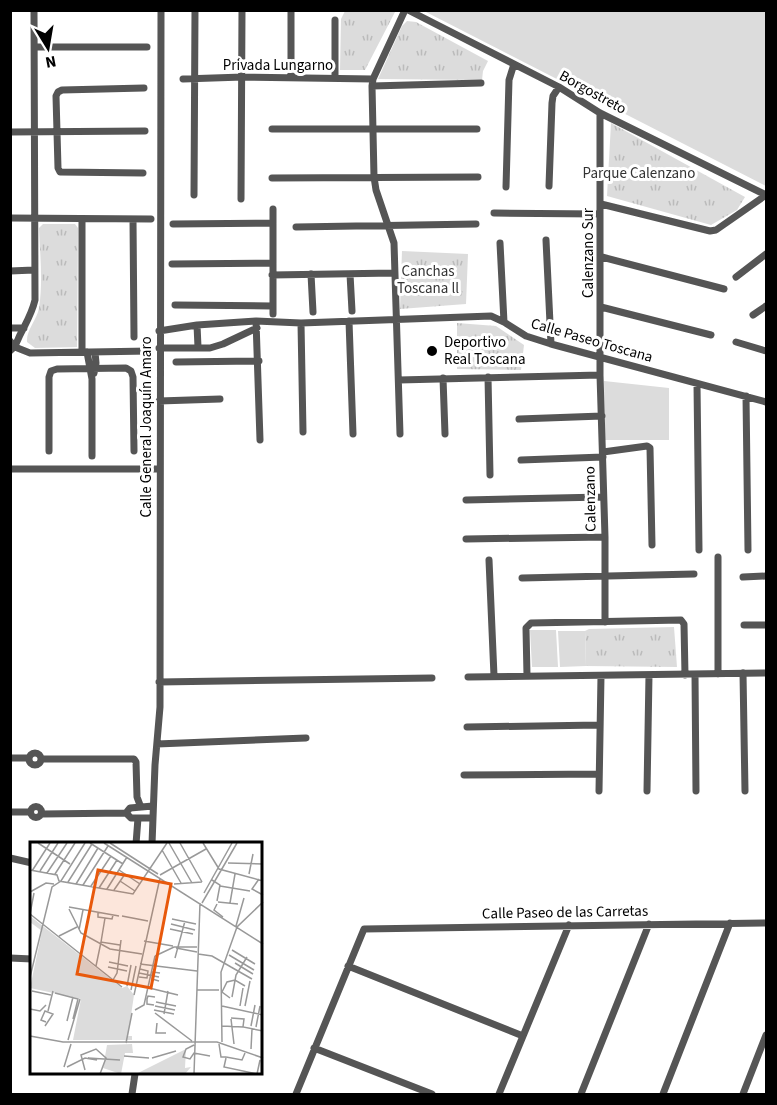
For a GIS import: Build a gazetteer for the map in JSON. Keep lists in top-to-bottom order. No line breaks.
{"streets":{"street":["Privada Lungarno","Borgostreto","Calenzano Sur","Calle Paseo Toscana","Calle General Joaquín Amaro","Calenzano","Calle Paseo de las Carretas"]},"crossings":[["Borgostreto","Calenzano Sur"],["Calenzano Sur","Calle Paseo Toscana"],["Calenzano Sur","Calenzano"],["Calle Paseo Toscana","Calle General Joaquín Amaro"]],"parks":["Parque Calenzano","Canchas Toscana ll"],"places":["Deportivo Real Toscana"],"north":"bottom"}
